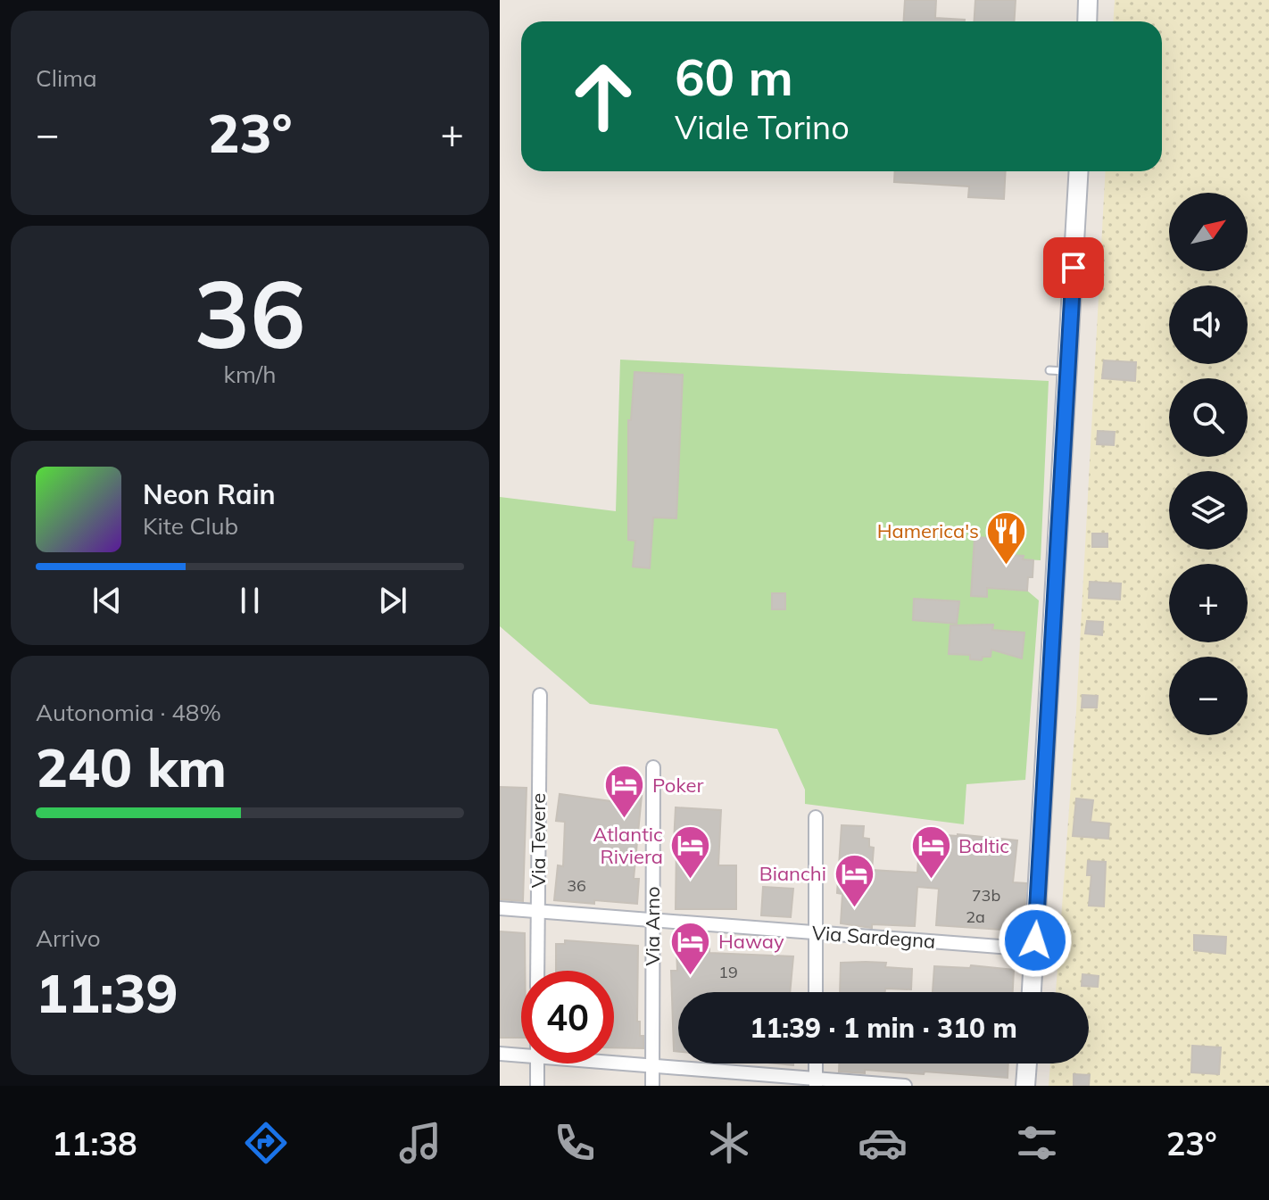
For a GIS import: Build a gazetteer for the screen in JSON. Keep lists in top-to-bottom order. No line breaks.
{"streets":{"street":["Via Tevere","Via Arno","Via Sardegna"]},"crossings":[["Via Tevere","Via Sardegna"],["Via Arno","Via Sardegna"]],"places":{"restaurant":["Hamerica's"],"hotel":["Poker","Atlantic Riviera","Baltic","Bianchi","Haway"]},"house_numbers":["36","73b","2a","19"],"north":"top right","page":{"tile":["Clima",["36","km/h"],["Autonomia · 48%","240 km"],["Arrivo","11:39"]],"turn":["60 m","Viale Torino"],"heat":["−","23°","+"],"map_buttons":["+","−"],"song":["Neon Rain","Kite Club"],"limit":"40","trip":"11:39 · 1 min · 310 m","tabs":["11:38","23°"]}}
